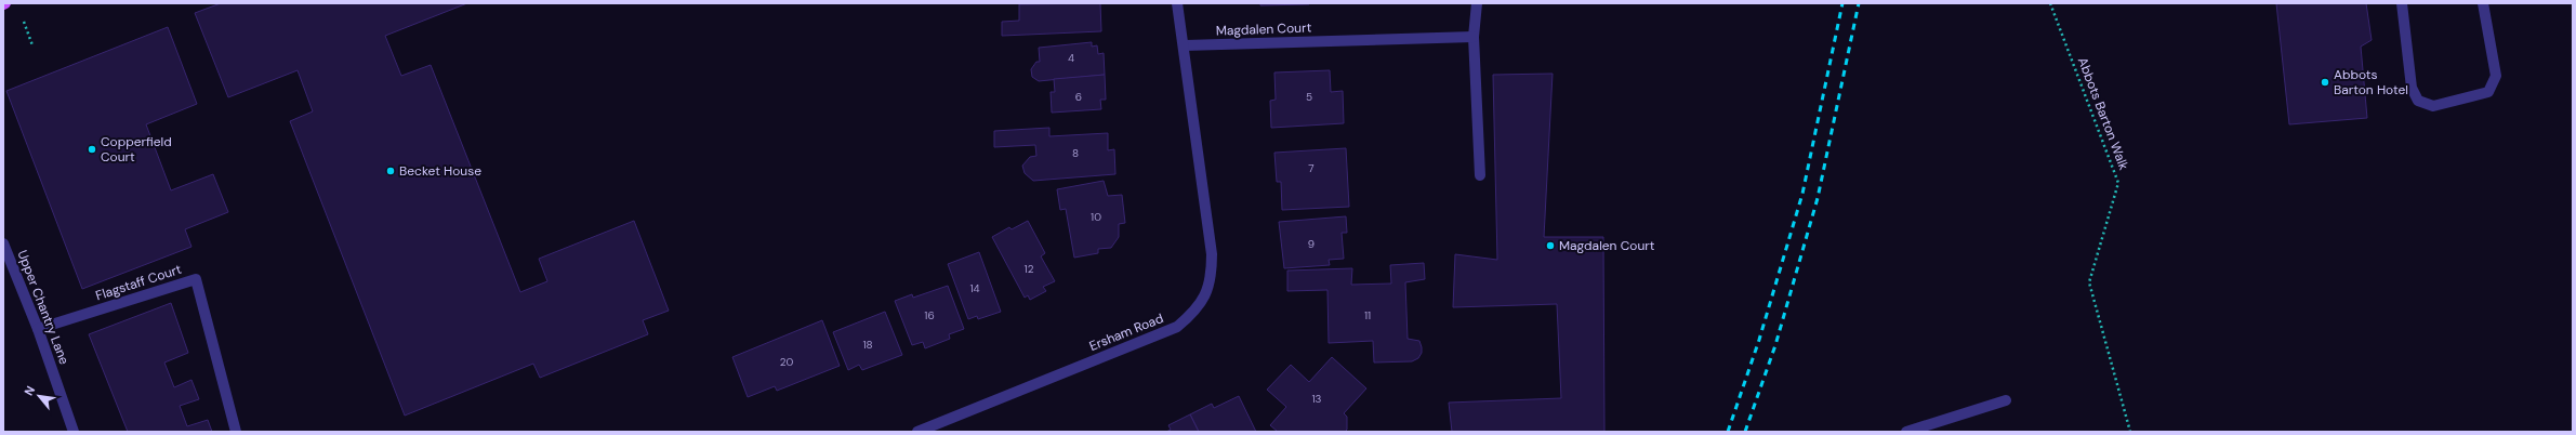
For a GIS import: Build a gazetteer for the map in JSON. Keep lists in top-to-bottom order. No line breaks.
{"streets":{"street":["Magdalen Court","Flagstaff Court","Upper Chantry Lane","Ersham Road"],"path":["Abbots Barton Walk"]},"crossings":[["Magdalen Court","Ersham Road"],["Flagstaff Court","Upper Chantry Lane"]],"places":["Abbots Barton Hotel","Copperfield Court","Becket House","Magdalen Court"],"house_numbers":["4","6","5","8","7","10","9","12","14","16","11","18","20","13"],"north":"top left"}
